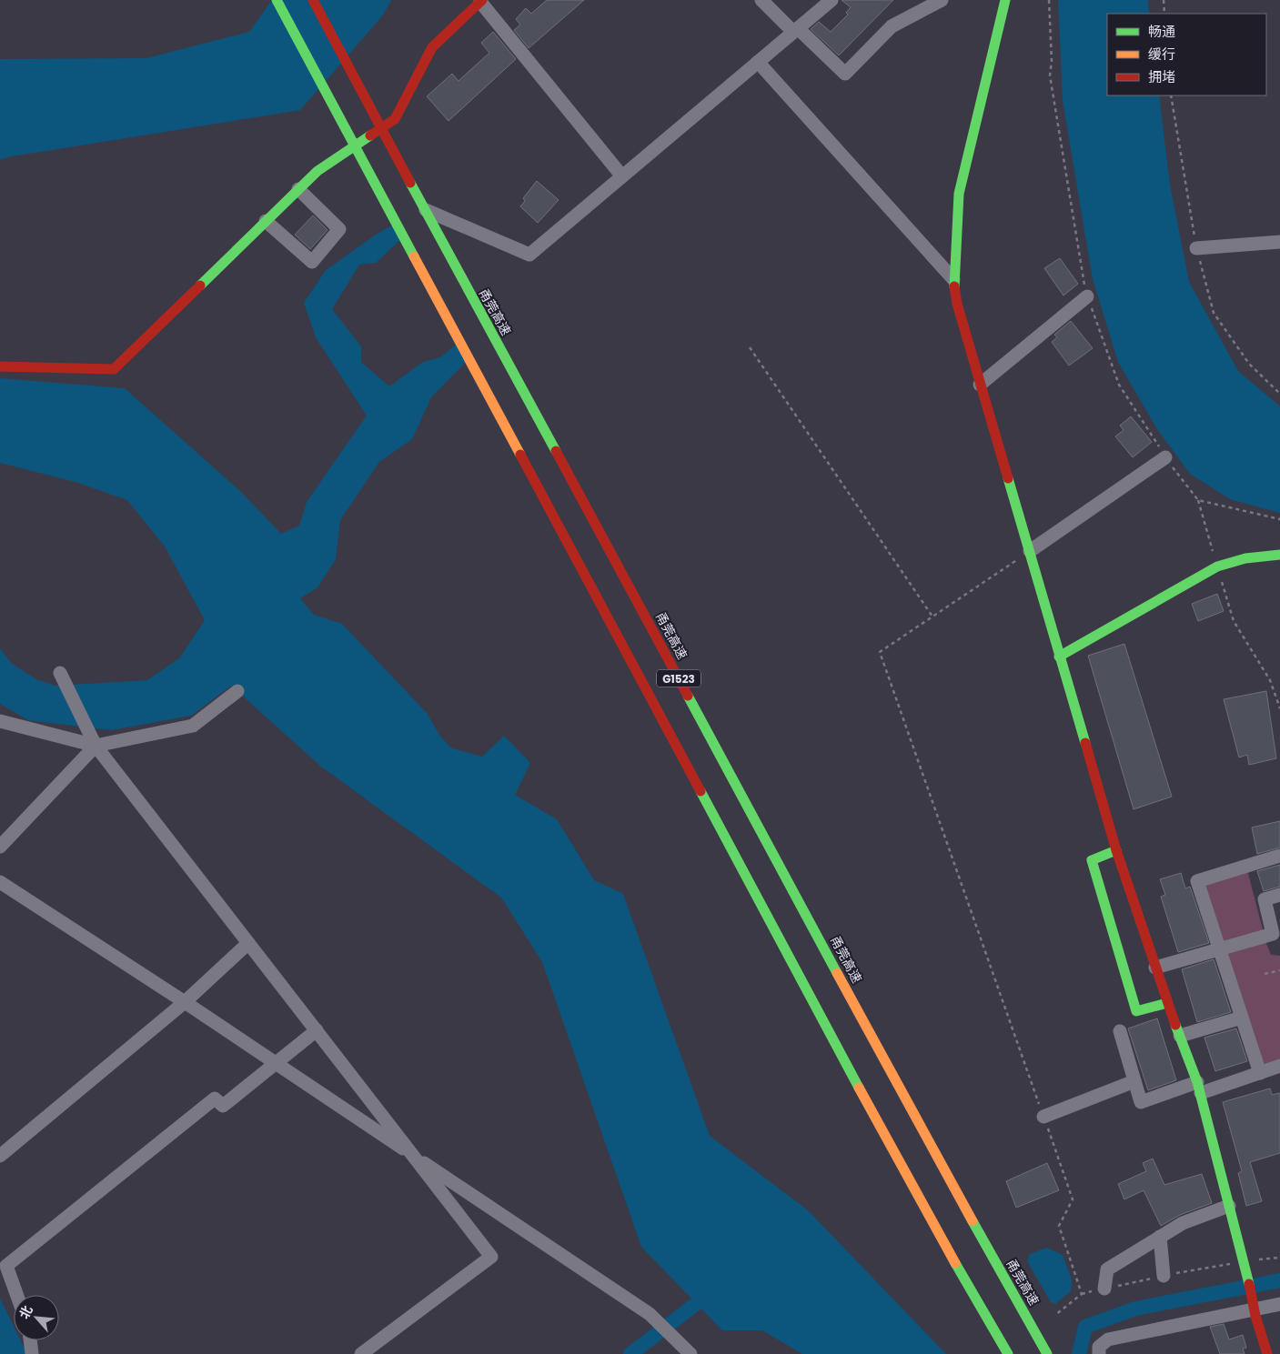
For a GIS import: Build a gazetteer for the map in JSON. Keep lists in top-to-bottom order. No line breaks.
{"streets":{"main road":["甬莞高速","G1523"]},"legend":["畅通","缓行","拥堵"],"north":"top left"}
